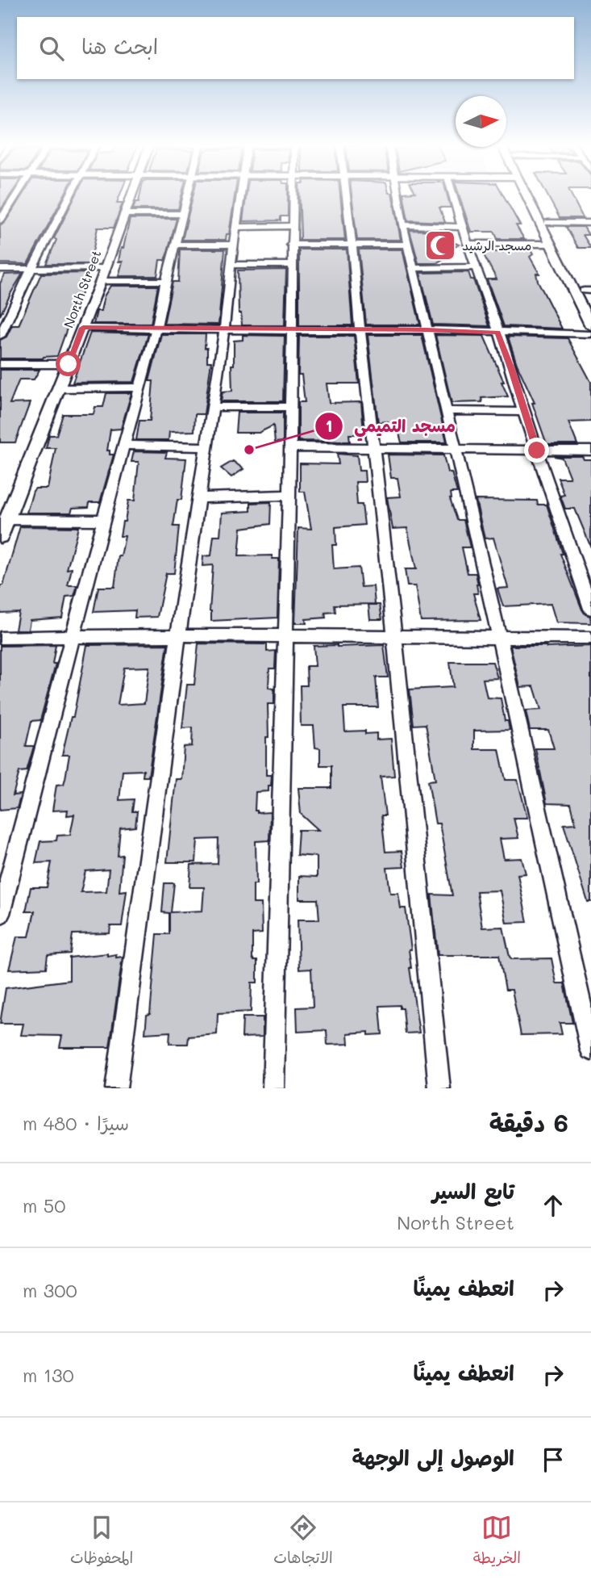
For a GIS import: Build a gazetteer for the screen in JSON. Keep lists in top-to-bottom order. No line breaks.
{"streets":{"street":["North Street"]},"places":{"mosque":["مسجد الرشيد"],"other":["مسجد التميمي"]},"north":"right","page":{"search":"ابحث هنا","heading":["6 دقيقة","سيرًا · 480 m"],"list":[["تابع السير","North Street","50 m"],["انعطف يمينًا","300 m"],["انعطف يمينًا","130 m"],"الوصول إلى الوجهة"],"nav":["الخريطة","الاتجاهات","المحفوظات"]}}
